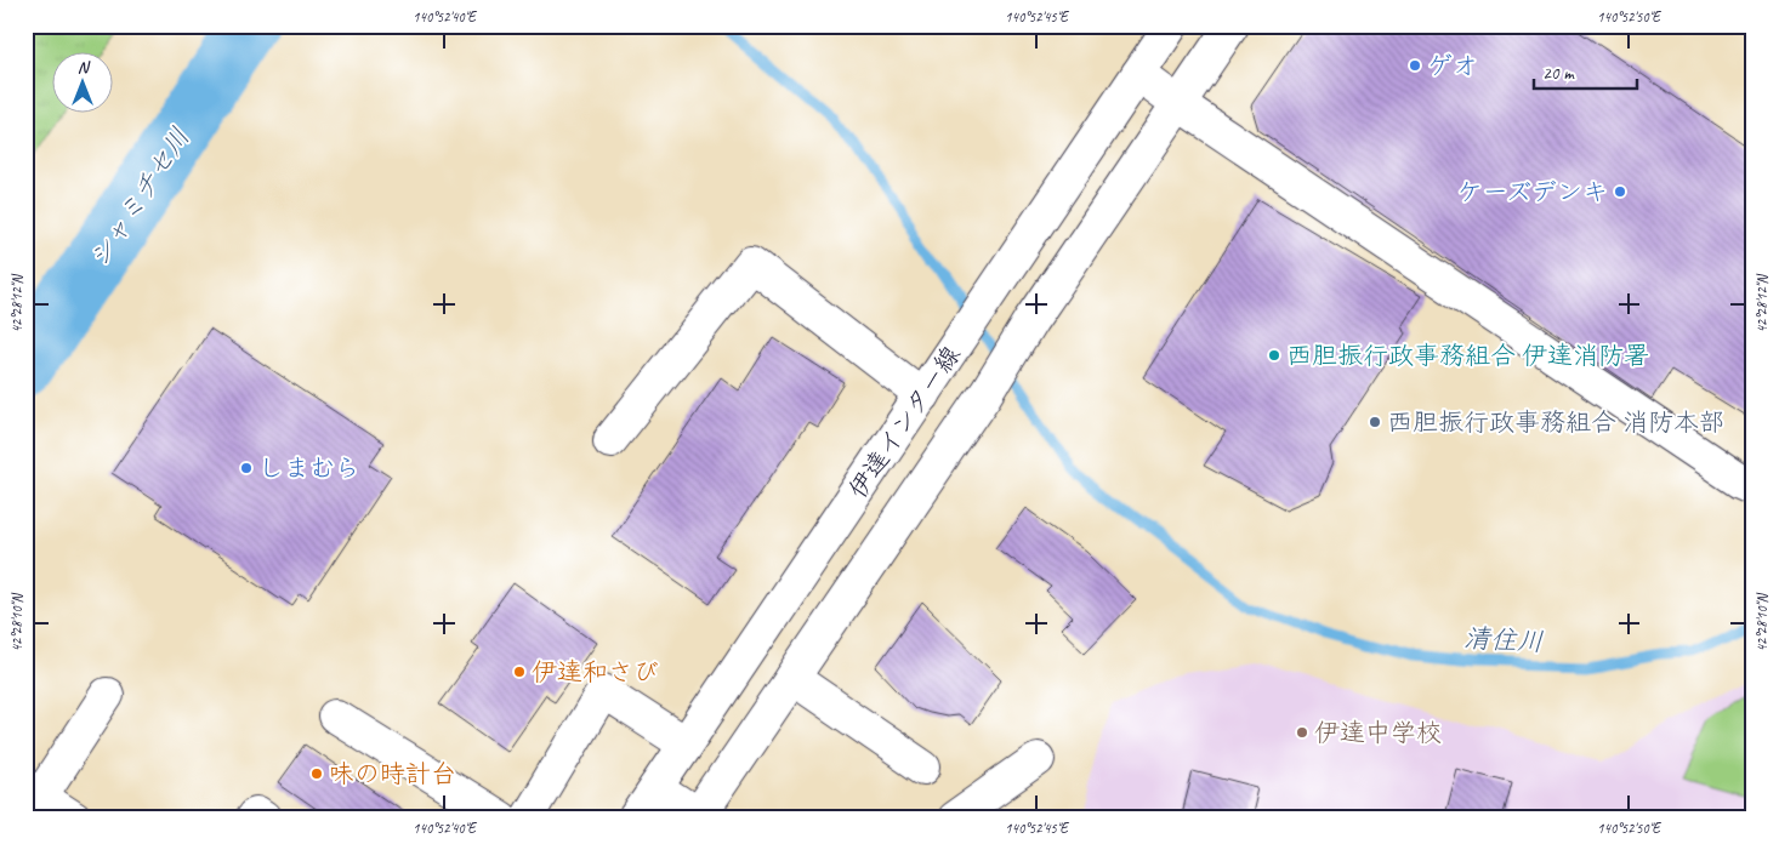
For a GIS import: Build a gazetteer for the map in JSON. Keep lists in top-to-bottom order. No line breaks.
{"streets":{"main road":["伊達インター線"]},"water":["シャミチセ川","清住川"],"places":["ゲオ","ケーズデンキ","西胆振行政事務組合 伊達消防署","西胆振行政事務組合 消防本部","しまむら","伊達和さび","伊達中学校","味の時計台"],"scale_bar":"20 m","north":"top","coordinates":["140°52'40\"E","140°52'45\"E","140°52'50\"E","42°28'12\"N","42°28'10\"N"]}
